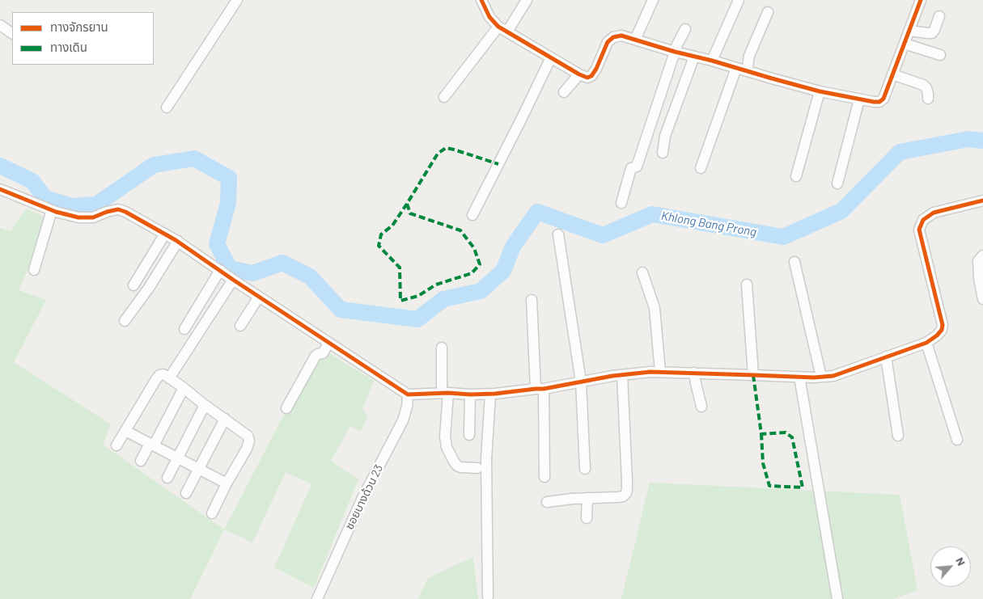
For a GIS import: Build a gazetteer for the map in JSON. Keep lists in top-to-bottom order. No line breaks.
{"streets":{"street":["ซอยบางด้วน 23"]},"water":["Khlong Bang Prong"],"legend":["ทางจักรยาน","ทางเดิน"],"north":"top right"}
